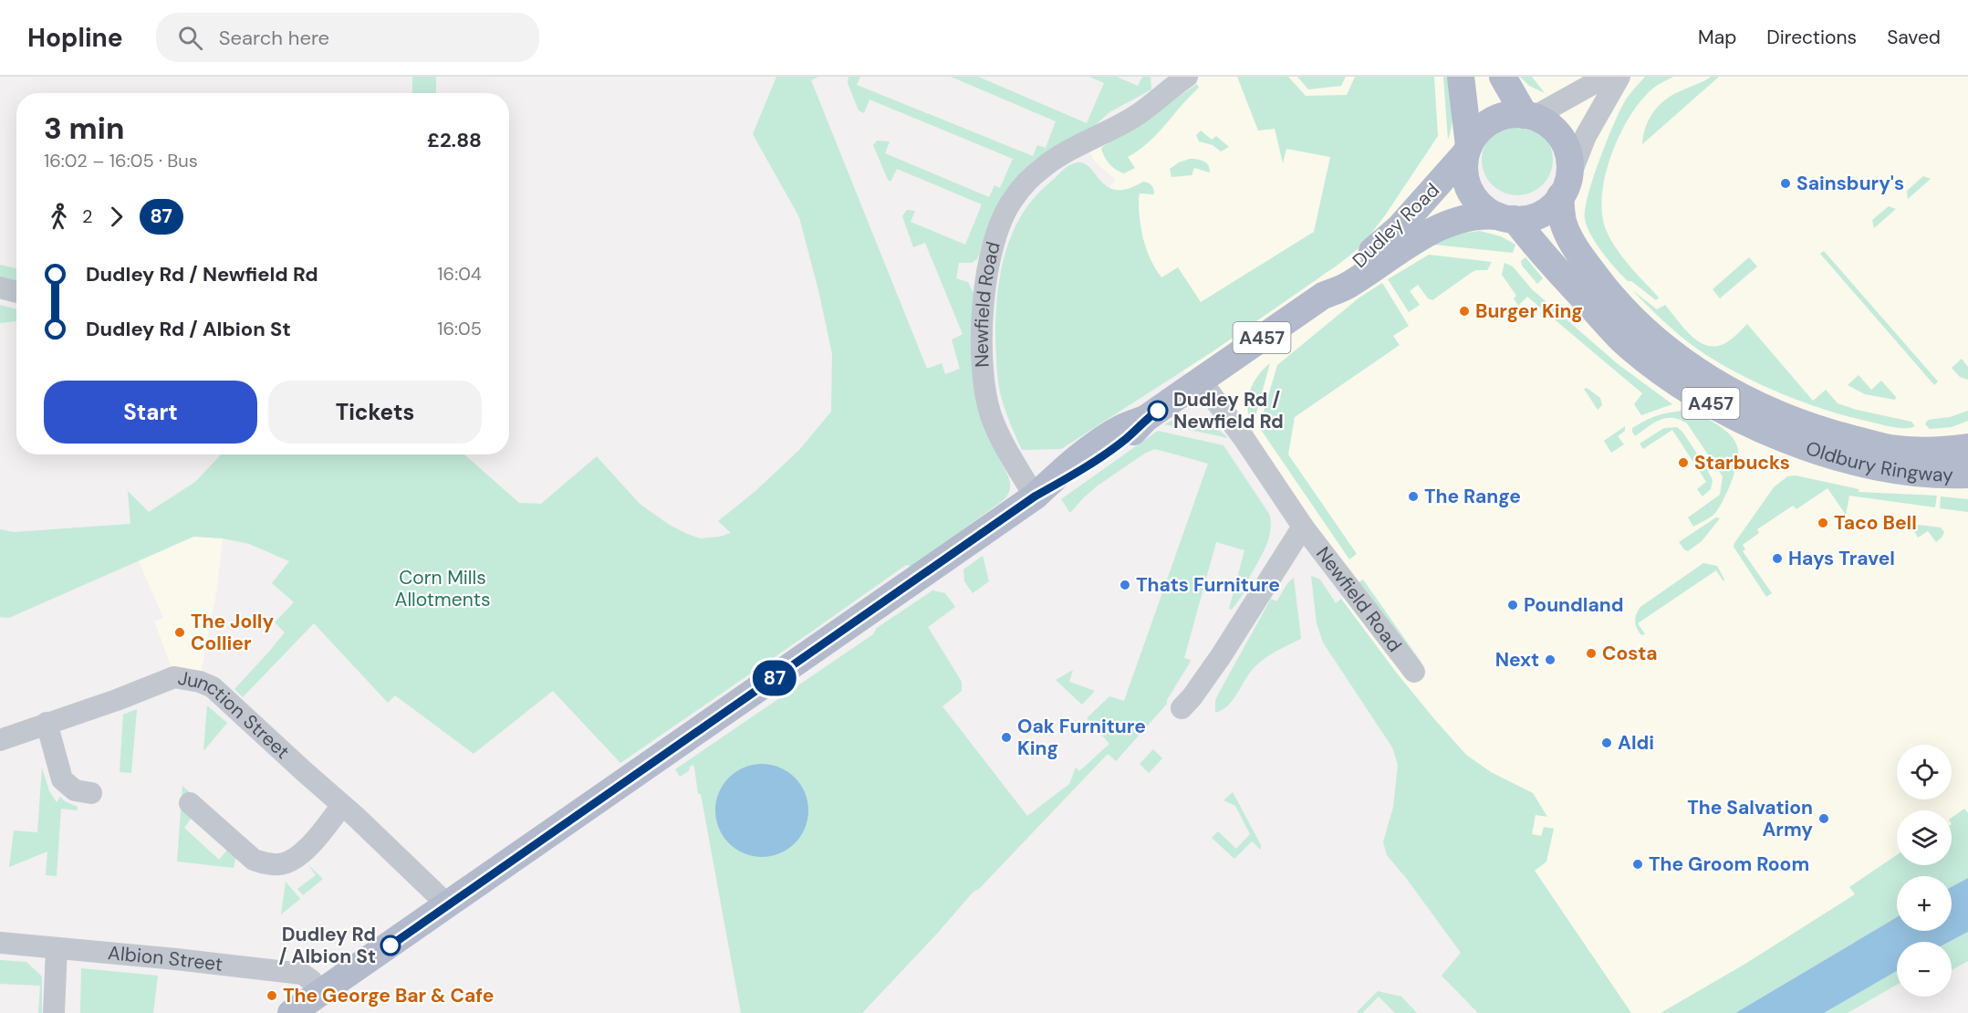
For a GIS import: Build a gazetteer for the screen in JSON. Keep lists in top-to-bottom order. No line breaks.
{"streets":{"main road":["Dudley Road","A457","Oldbury Ringway"],"street":["Newfield Road","Junction Street","Albion Street"]},"crossings":[["Dudley Road","Newfield Road"],["Dudley Road","A457"],["Dudley Road","Oldbury Ringway"],["Dudley Road","Junction Street"],["Dudley Road","Albion Street"],["A457","Oldbury Ringway"]],"parks":["Corn Mills Allotments"],"places":["Sainsbury's","Burger King","Dudley Rd / Newfield Rd","Starbucks","The Range","Taco Bell","Hays Travel","Thats Furniture","Poundland","The Jolly Collier","Costa","Next","Oak Furniture King","Aldi","The Salvation Army","The Groom Room","Dudley Rd / Albion St","The George Bar & Cafe"],"lines":["bus line 87"],"page":{"header":"Hopline","search":"Search here","nav":["Map","Directions","Saved"],"on_map":"87","heading":["3 min","16:02 – 16:05 · Bus","£2.88"],"legs":["2","87"],"list":[{"name":"Dudley Rd / Newfield Rd","value":"16:04"},{"name":"Dudley Rd / Albion St","value":"16:05"}],"buttons":["Start","Tickets"],"map_buttons":["+","−"]}}
